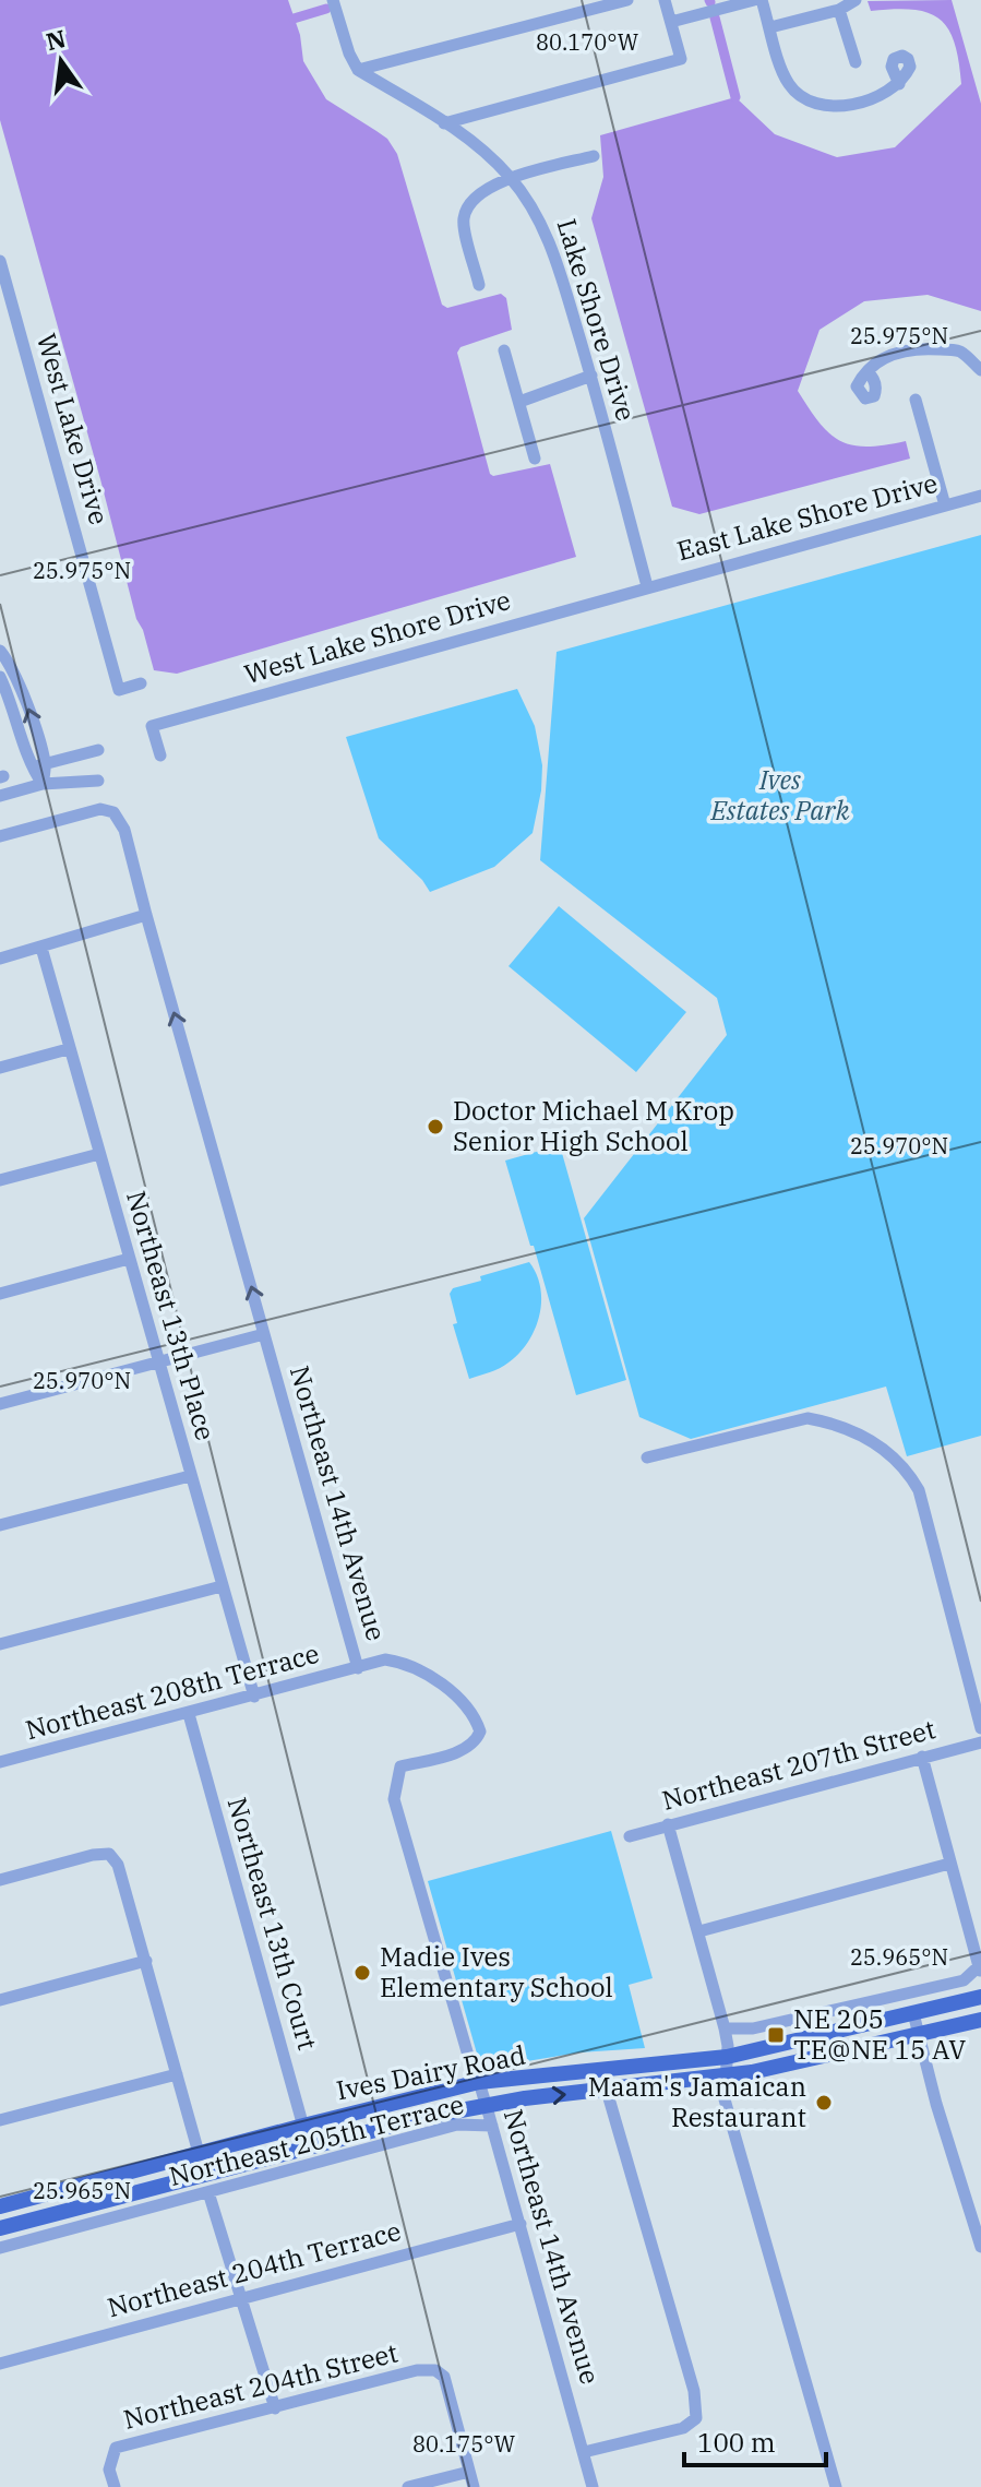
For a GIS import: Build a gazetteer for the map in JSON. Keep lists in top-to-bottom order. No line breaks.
{"streets":{"main road":["Ives Dairy Road"],"street":["Lake Shore Drive","West Lake Drive","East Lake Shore Drive","West Lake Shore Drive","Northeast 13th Place","Northeast 14th Avenue","Northeast 208th Terrace","Northeast 207th Street","Northeast 13th Court","Northeast 205th Terrace","Northeast 204th Terrace","Northeast 204th Street"]},"crossings":[["Lake Shore Drive","East Lake Shore Drive"],["Lake Shore Drive","West Lake Shore Drive"],["East Lake Shore Drive","West Lake Shore Drive"],["Northeast 13th Place","Northeast 208th Terrace"],["Northeast 14th Avenue","Northeast 208th Terrace"],["Northeast 14th Avenue","Ives Dairy Road"],["Northeast 14th Avenue","Northeast 205th Terrace"],["Northeast 14th Avenue","Northeast 204th Terrace"],["Northeast 208th Terrace","Northeast 13th Court"],["Northeast 13th Court","Ives Dairy Road"]],"parks":["Ives Estates Park"],"places":{"other":["Doctor Michael M Krop Senior High School","Madie Ives Elementary School","Maam's Jamaican Restaurant"],"transit":["NE 205 TE@NE 15 AV"]},"scale_bar":"100 m","north":"top","coordinates":["80.170°W","25.975°N","25.970°N","25.965°N","80.175°W"]}
